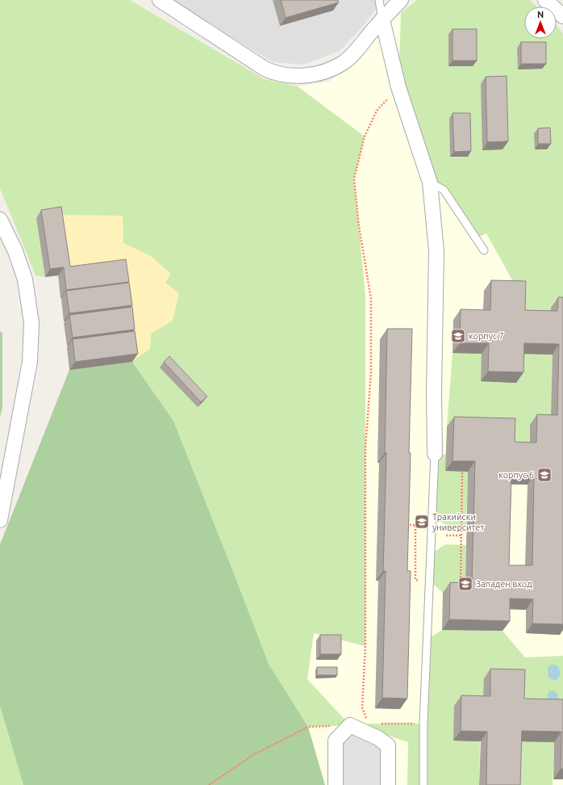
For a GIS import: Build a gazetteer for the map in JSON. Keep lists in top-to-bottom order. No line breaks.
{"places":{"school or university":["корпус 7","корпус 6","Тракийски университет","Западен вход"]},"north":"top"}
